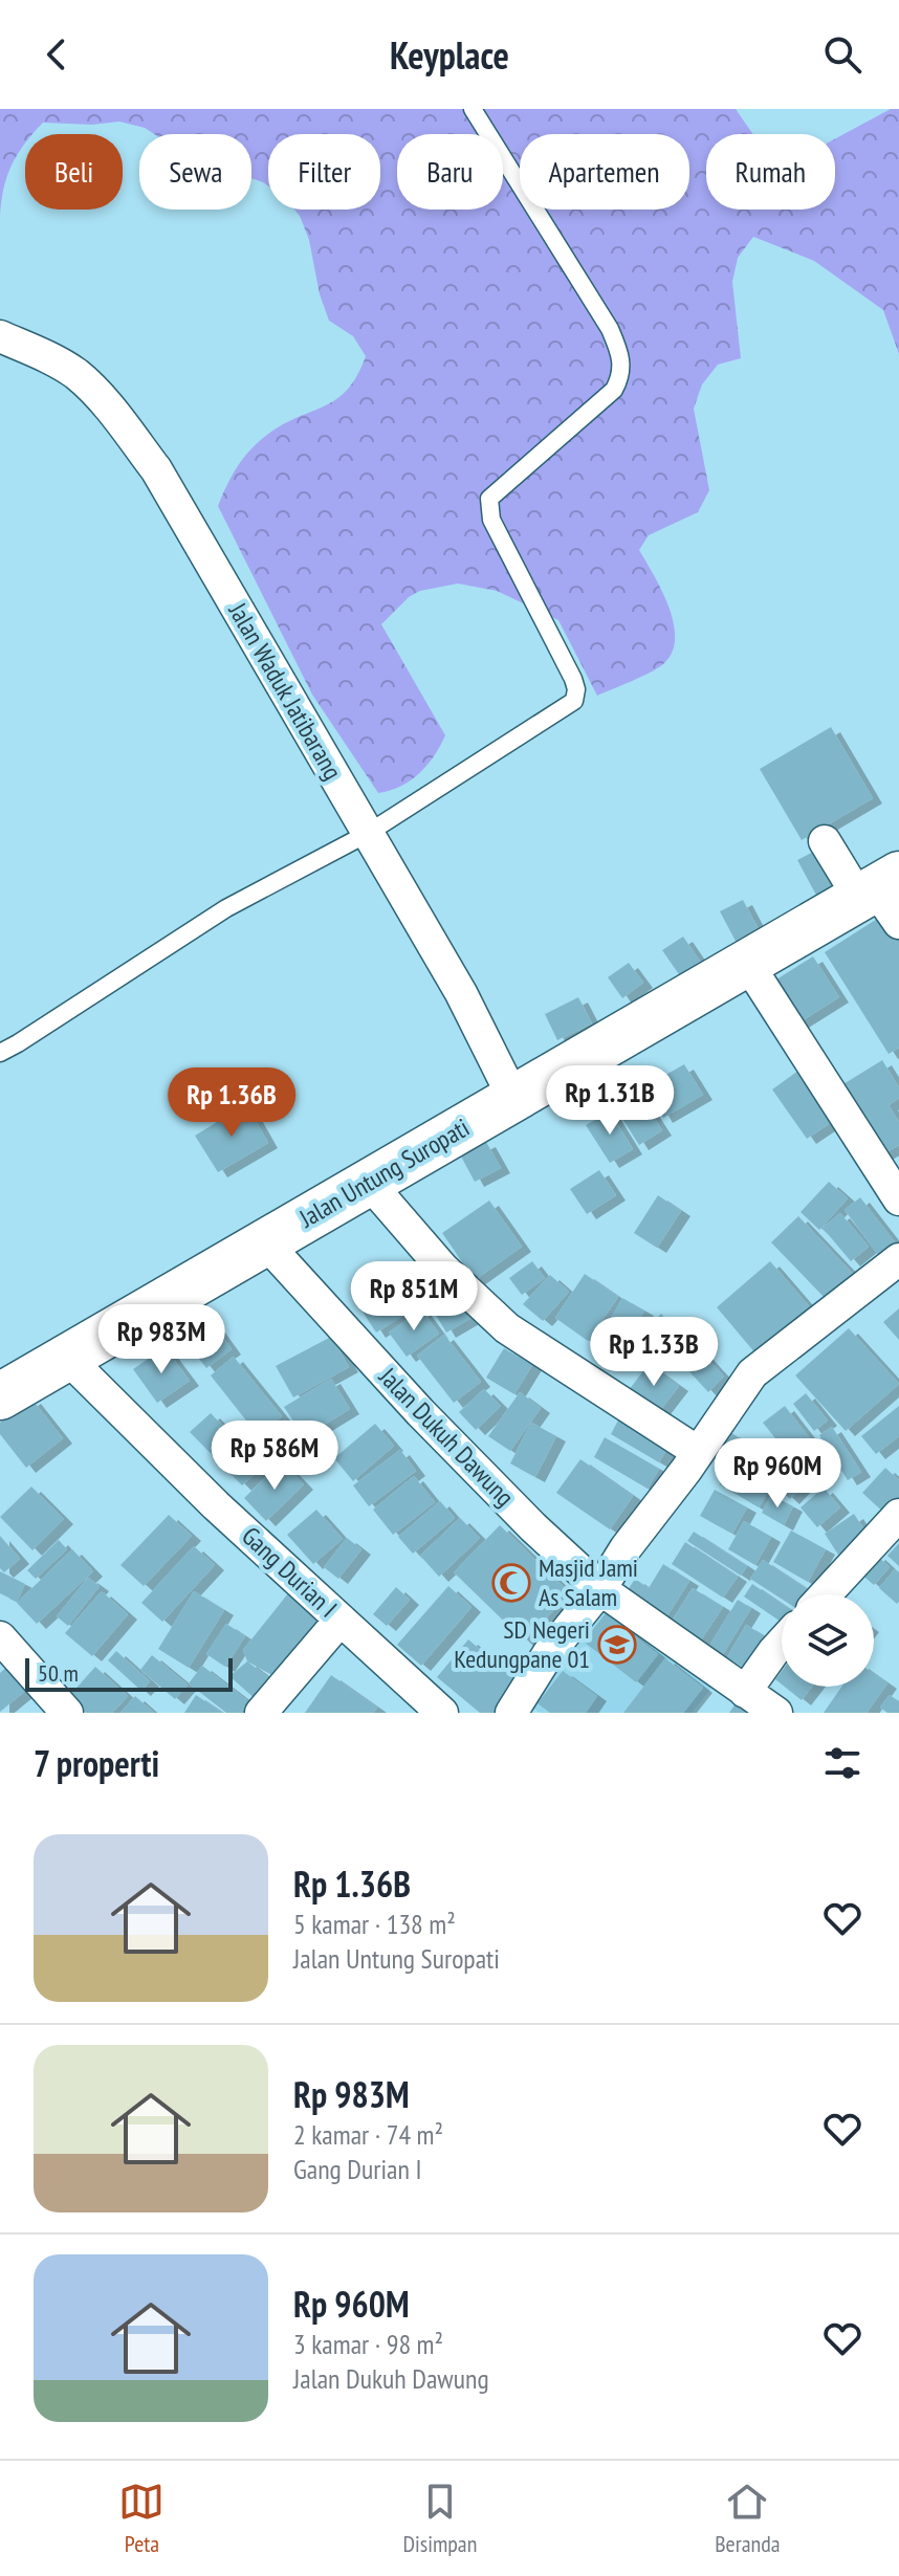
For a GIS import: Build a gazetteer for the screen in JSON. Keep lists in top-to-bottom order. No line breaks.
{"streets":{"main road":["Jalan Untung Suropati"],"street":["Jalan Waduk Jatibarang","Jalan Dukuh Dawung","Gang Durian I"]},"crossings":[["Jalan Waduk Jatibarang","Jalan Untung Suropati"],["Jalan Untung Suropati","Jalan Dukuh Dawung"],["Jalan Untung Suropati","Gang Durian I"]],"places":{"mosque":["Masjid Jami As Salam"],"school or university":["SD Negeri Kedungpane 01"]},"scale_bar":"50 m","page":{"header":"Keyplace","chip":["Beli","Sewa","Filter","Baru","Apartemen","Rumah"],"price":["Rp 1.31B","Rp 1.36B","Rp 851M","Rp 983M","Rp 1.33B","Rp 586M","Rp 960M"],"scale":"50 m","heading":"7 properti","list":[{"name":"Rp 1.36B","note":"5 kamar · 138 m² · Jalan Untung Suropati"},{"name":"Rp 983M","note":"2 kamar · 74 m² · Gang Durian I"},{"name":"Rp 960M","note":"3 kamar · 98 m² · Jalan Dukuh Dawung"}],"tabs":["Peta","Disimpan","Beranda"]}}
